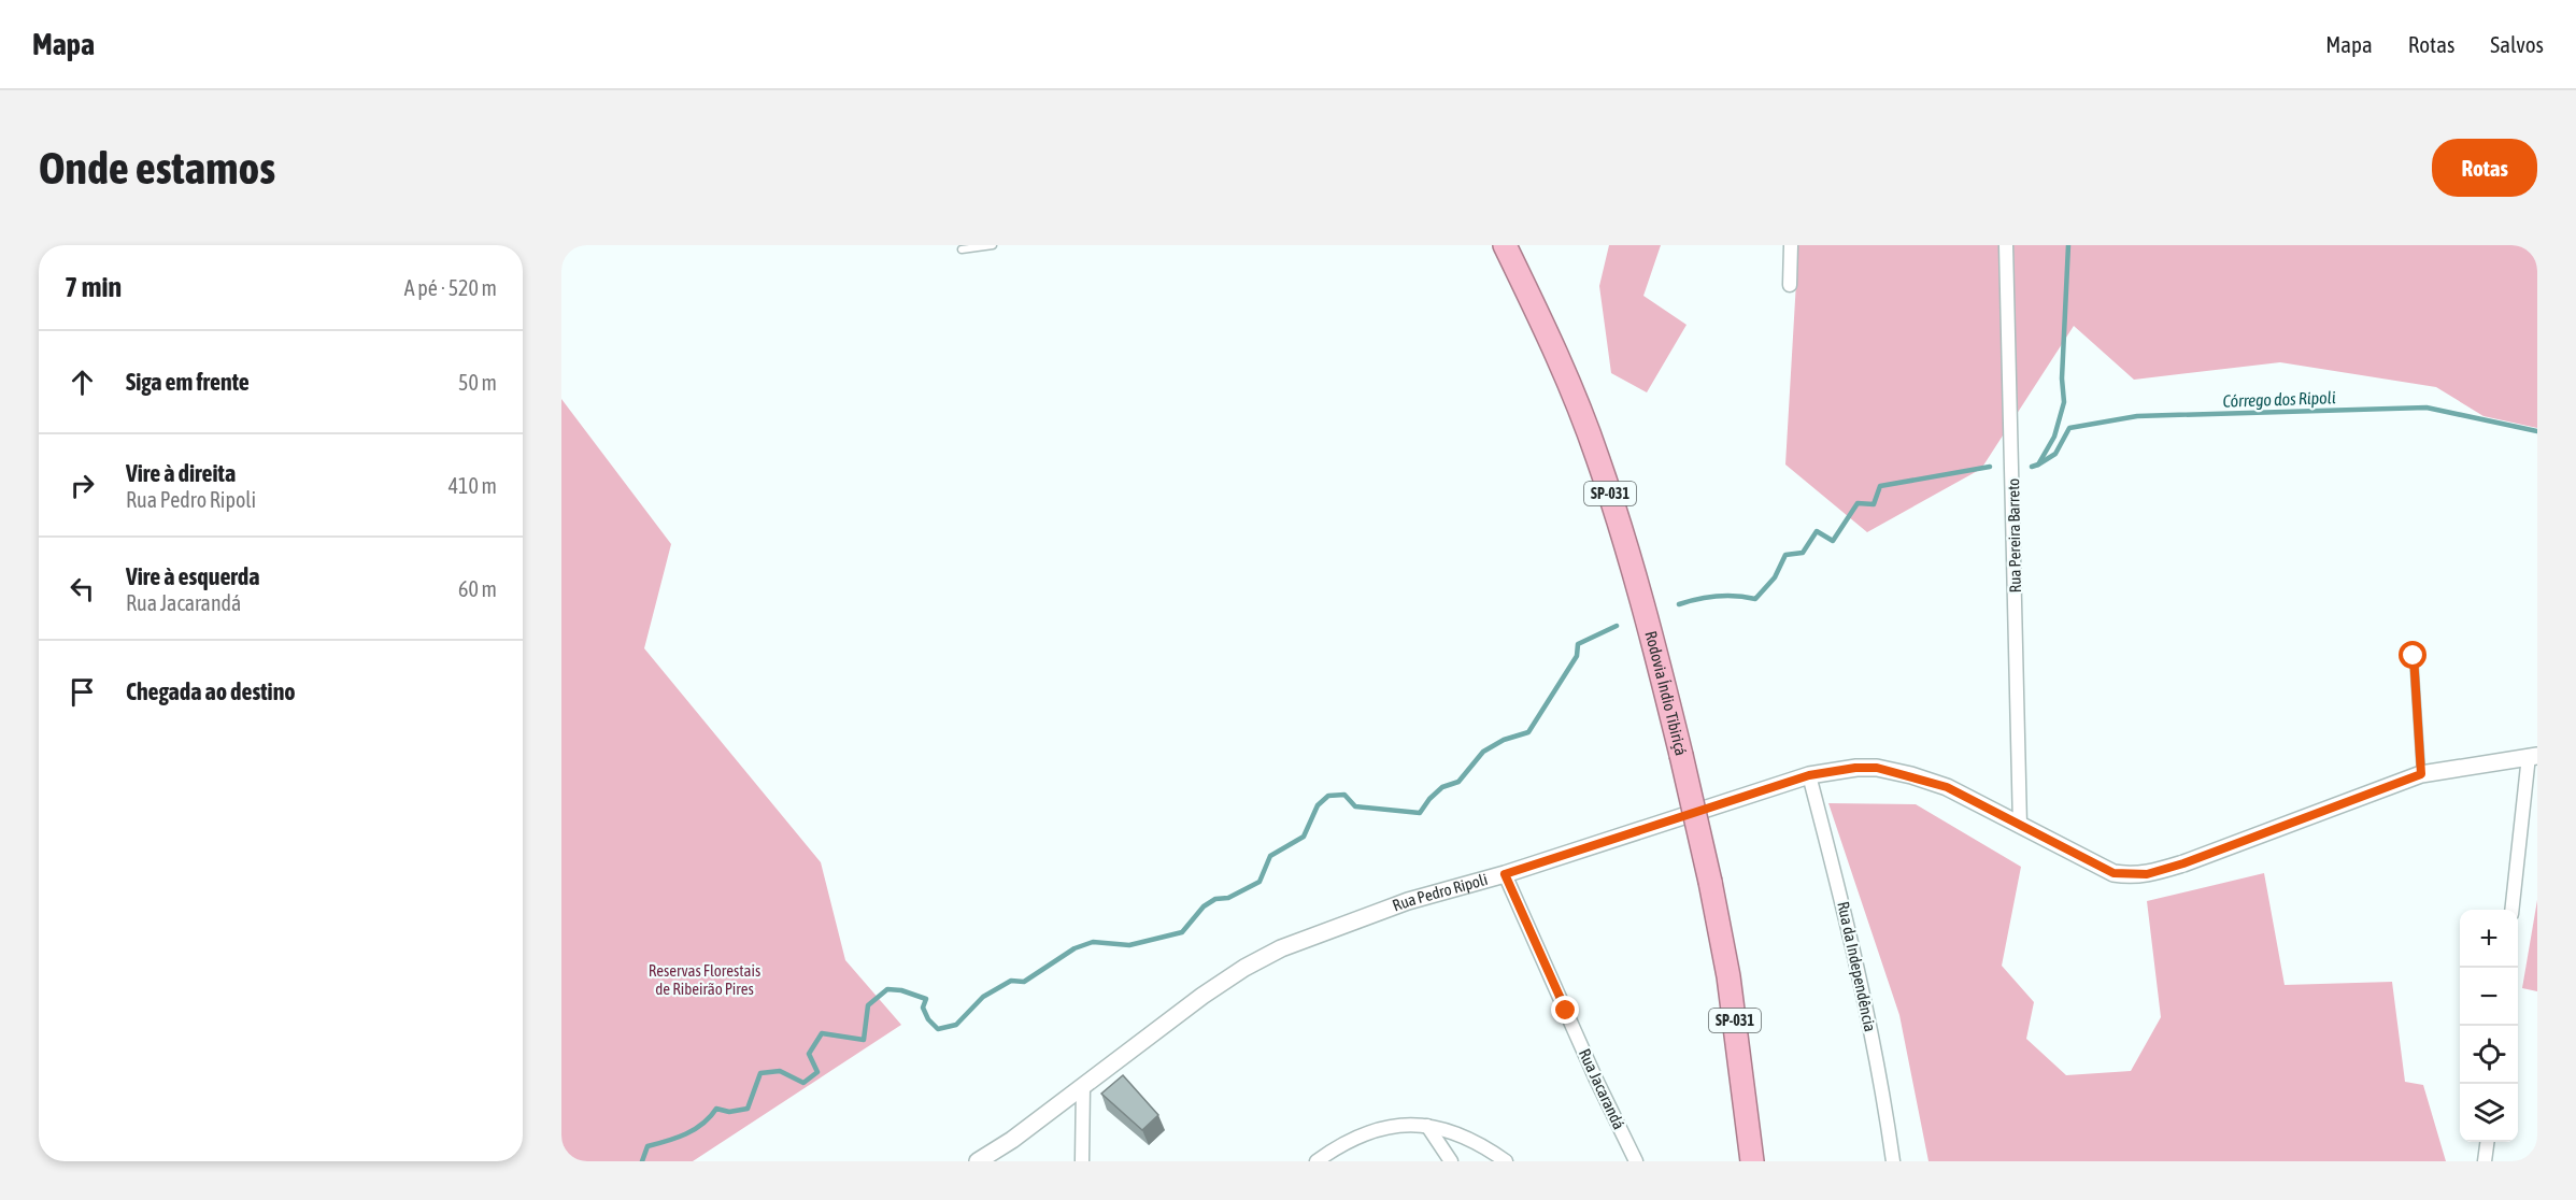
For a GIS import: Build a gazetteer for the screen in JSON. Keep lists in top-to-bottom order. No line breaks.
{"streets":{"highway":["SP-031","Rodovia Índio Tibiriçá"],"street":["Rua Pereira Barreto","Rua Pedro Ripoli","Rua da Independência","Rua Jacarandá"]},"crossings":[["Rua Pereira Barreto","Rua Pedro Ripoli"],["Rua Pedro Ripoli","Rua da Independência"],["Rua Pedro Ripoli","Rua Jacarandá"]],"water":["Córrego dos Ripoli"],"parks":["Reservas Florestais de Ribeirão Pires"],"page":{"header":"Mapa","nav":["Mapa","Rotas","Salvos"],"buttons":"Rotas","title":"Onde estamos","heading":["7 min","A pé · 520 m"],"list":[["Siga em frente","50 m"],["Vire à direita","Rua Pedro Ripoli","410 m"],["Vire à esquerda","Rua Jacarandá","60 m"],"Chegada ao destino"],"map_buttons":["+","−"]}}
